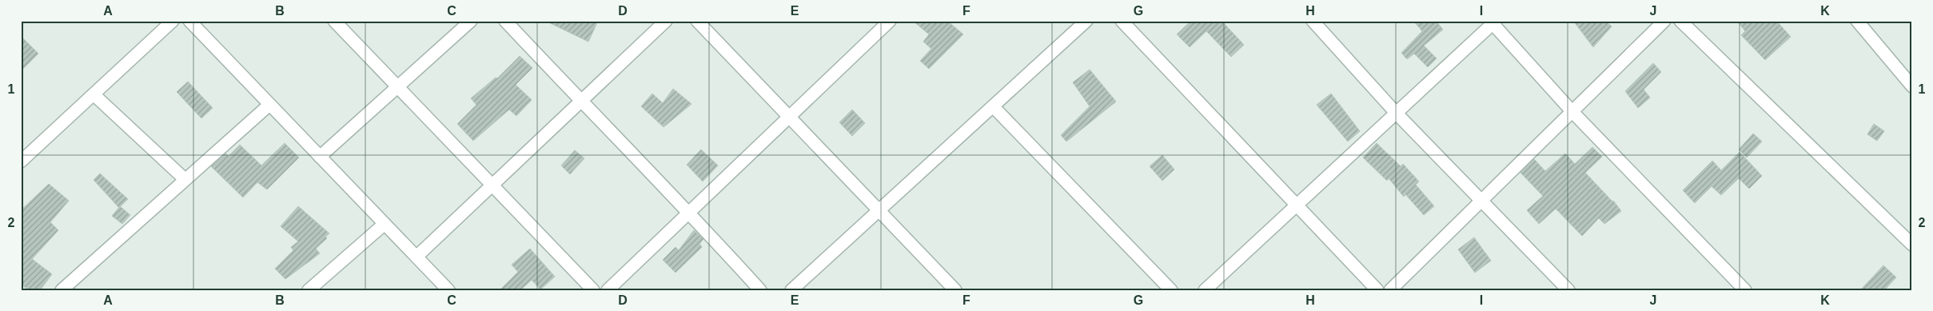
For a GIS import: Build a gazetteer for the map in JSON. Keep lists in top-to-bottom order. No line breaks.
{"grid":{"columns":["A","B","C","D","E","F","G","H","I","J","K"],"rows":["1","2"]}}
